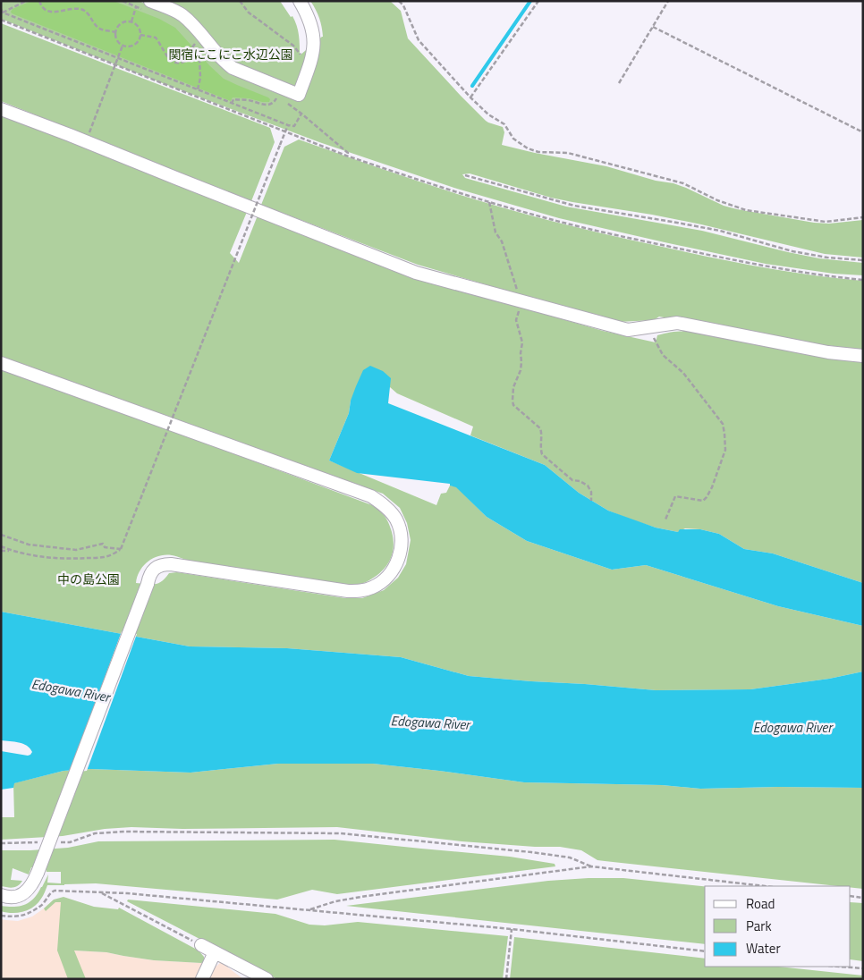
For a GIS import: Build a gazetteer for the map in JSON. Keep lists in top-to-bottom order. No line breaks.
{"water":["Edogawa River"],"parks":["関宿にこにこ水辺公園","中の島公園"],"legend":["Road","Park","Water"]}
